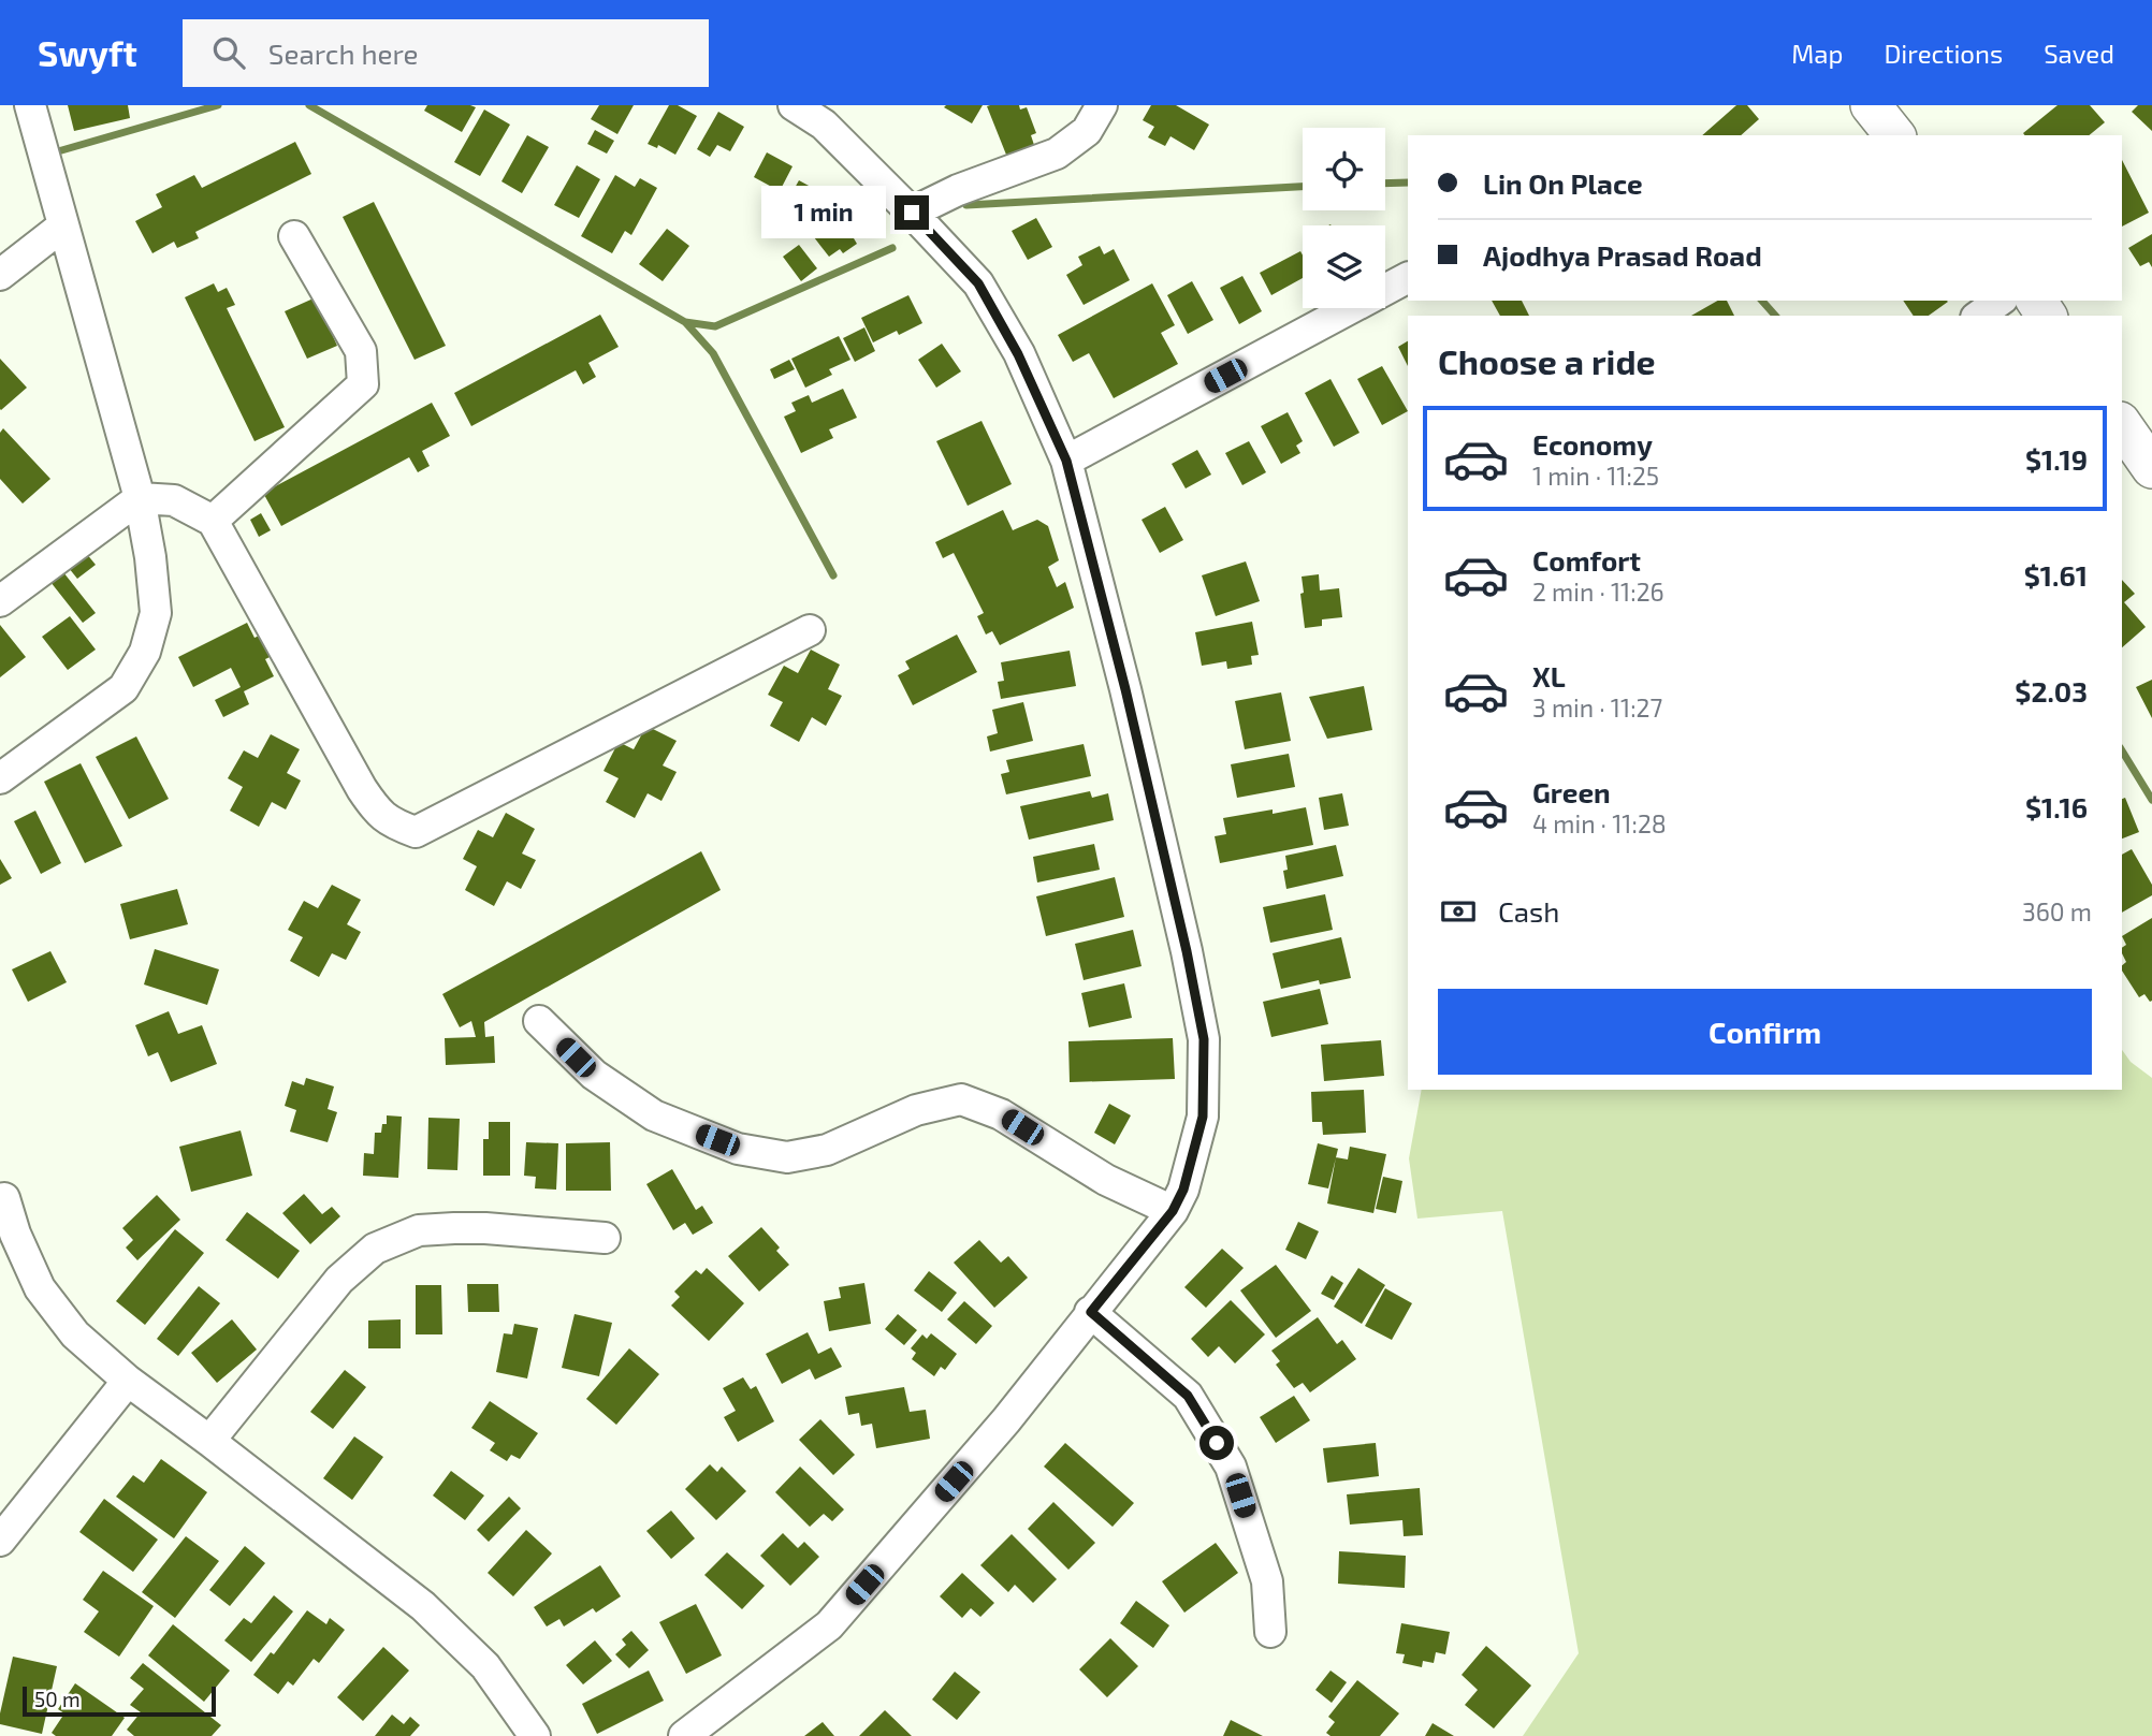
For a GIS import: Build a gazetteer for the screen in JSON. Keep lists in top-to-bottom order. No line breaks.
{"scale_bar":"50 m","page":{"header":"Swyft","search":"Search here","nav":["Map","Directions","Saved"],"banner":["Lin On Place","Ajodhya Prasad Road"],"bubble":"1 min","heading":"Choose a ride","list":[{"name":"Economy","note":"1 min · 11:25","value":"$1.19"},{"name":"Comfort","note":"2 min · 11:26","value":"$1.61"},{"name":"XL","note":"3 min · 11:27","value":"$2.03"},{"name":"Green","note":"4 min · 11:28","value":"$1.16"}],"pay":["Cash","360 m"],"buttons":"Confirm","scale":"50 m"}}
